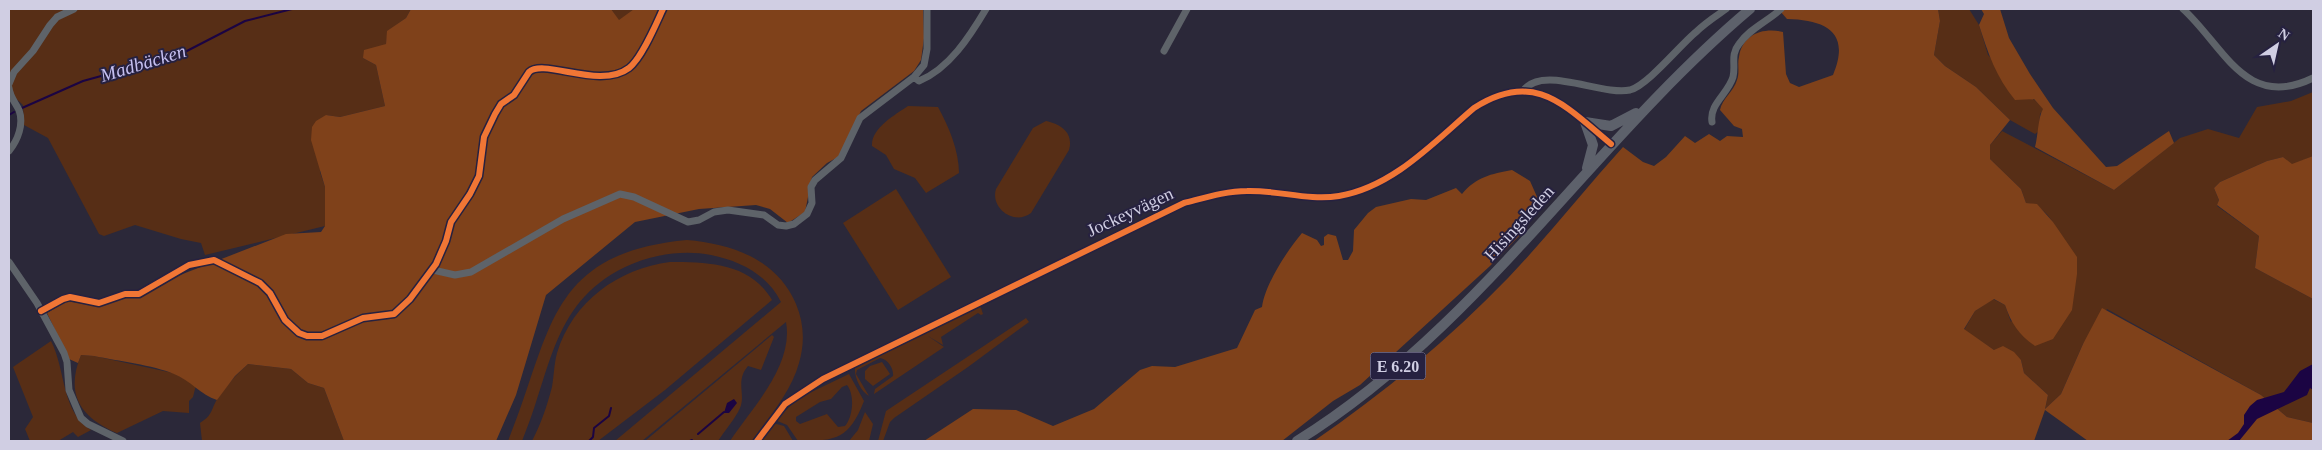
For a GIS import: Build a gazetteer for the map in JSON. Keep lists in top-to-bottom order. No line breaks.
{"streets":{"highway":["Hisingsleden","E 6.20"],"street":["Jockeyvägen"]},"crossings":[["Jockeyvägen","Hisingsleden"],["Jockeyvägen","E 6.20"],["Hisingsleden","E 6.20"]],"water":["Madbäcken"],"north":"top right"}
